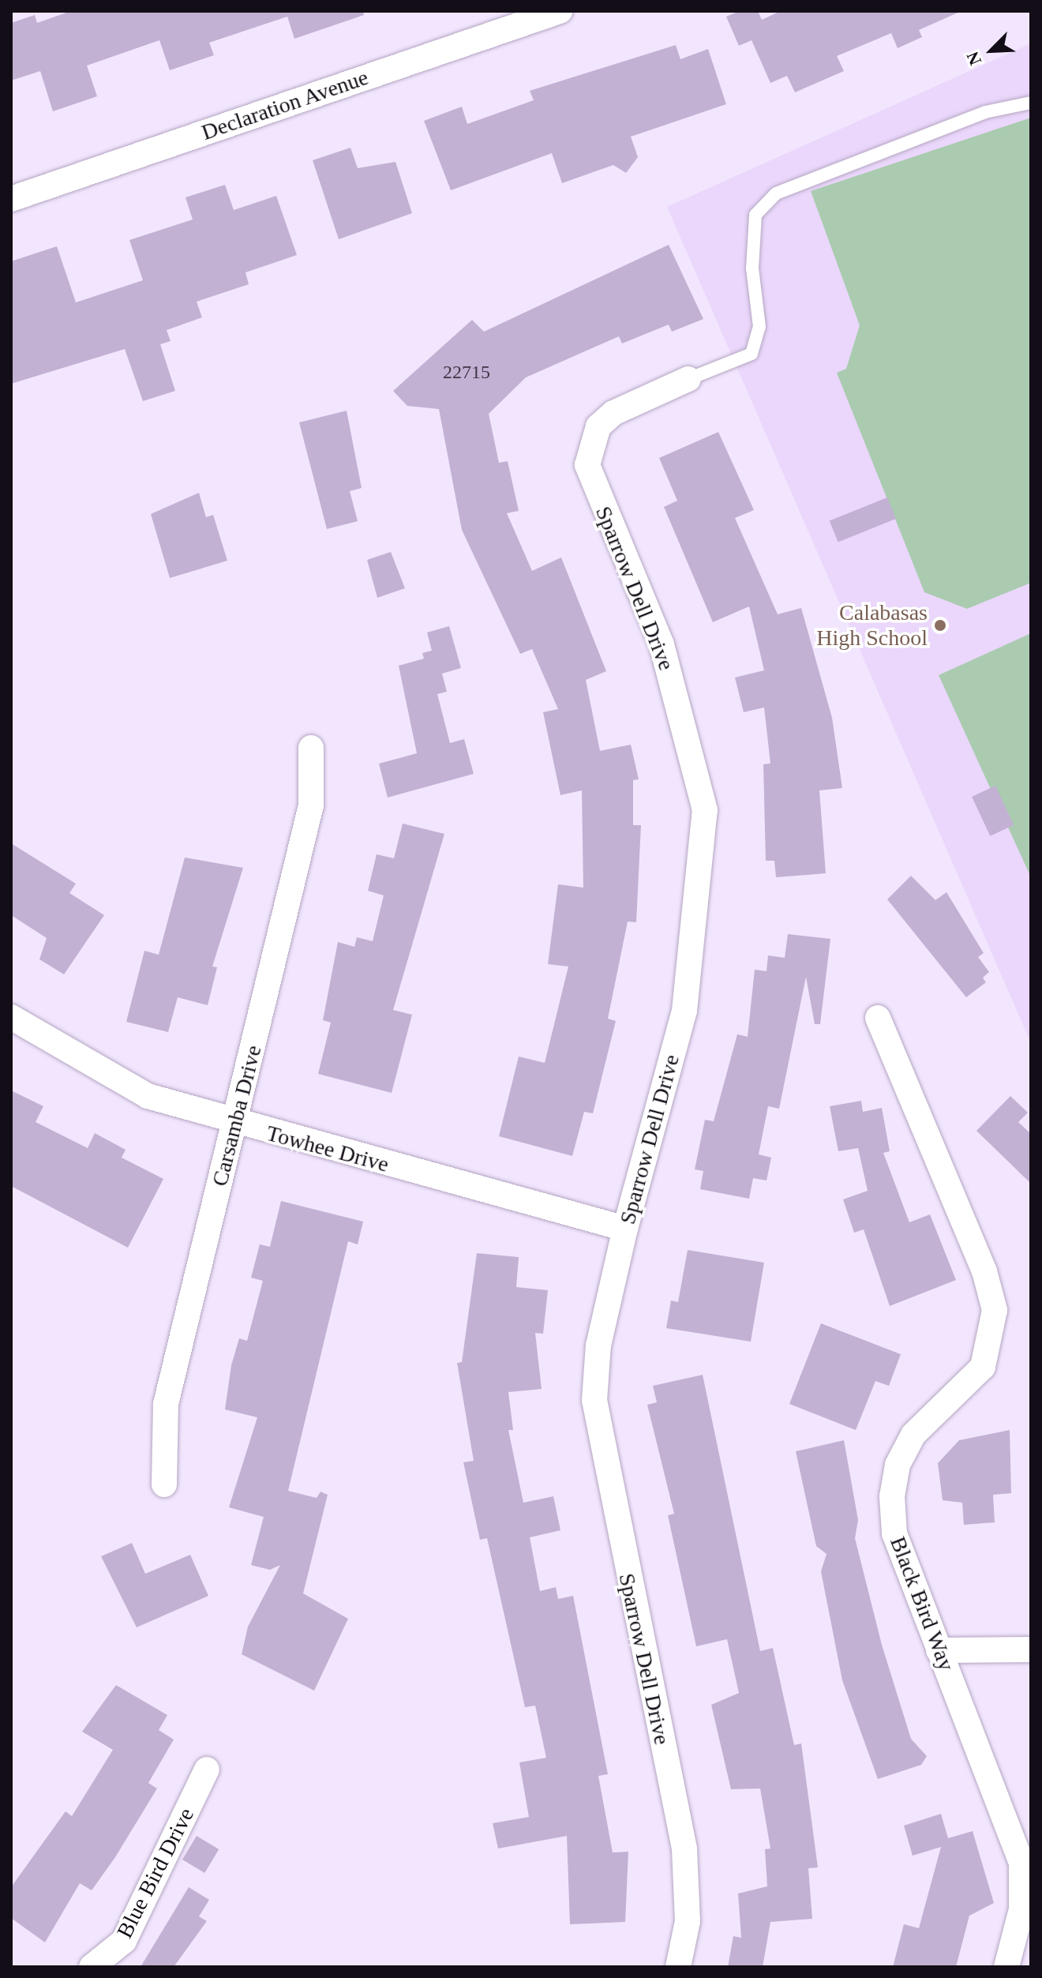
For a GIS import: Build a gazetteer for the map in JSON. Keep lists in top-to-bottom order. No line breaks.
{"streets":{"street":["Declaration Avenue","Sparrow Dell Drive","Carsamba Drive","Towhee Drive","Black Bird Way","Blue Bird Drive"]},"crossings":[["Sparrow Dell Drive","Towhee Drive"],["Carsamba Drive","Towhee Drive"]],"places":["Calabasas High School"],"house_numbers":["22715"],"north":"bottom left"}
